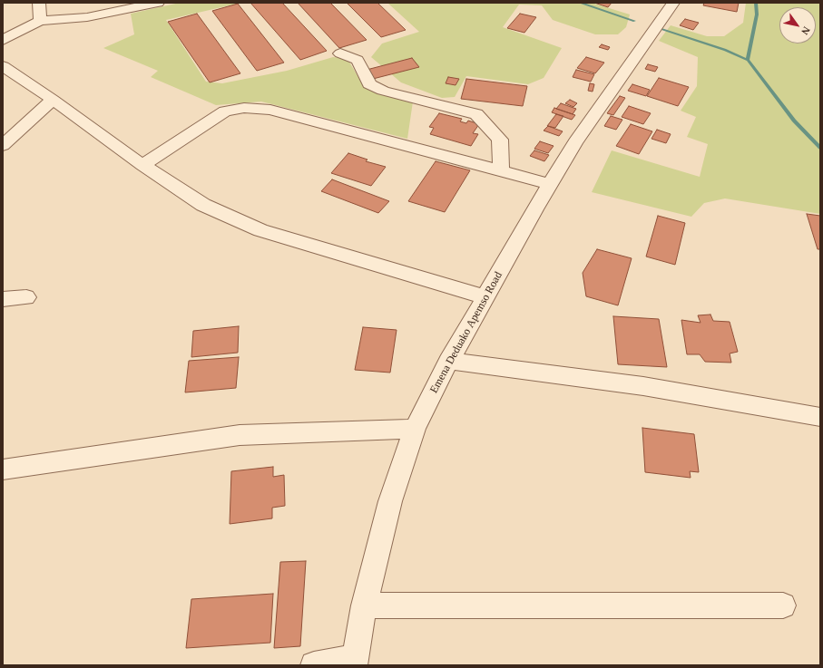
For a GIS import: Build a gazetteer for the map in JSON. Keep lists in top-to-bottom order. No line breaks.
{"streets":{"street":["Emena Deduako Apemso Road"]},"north":"bottom right"}
